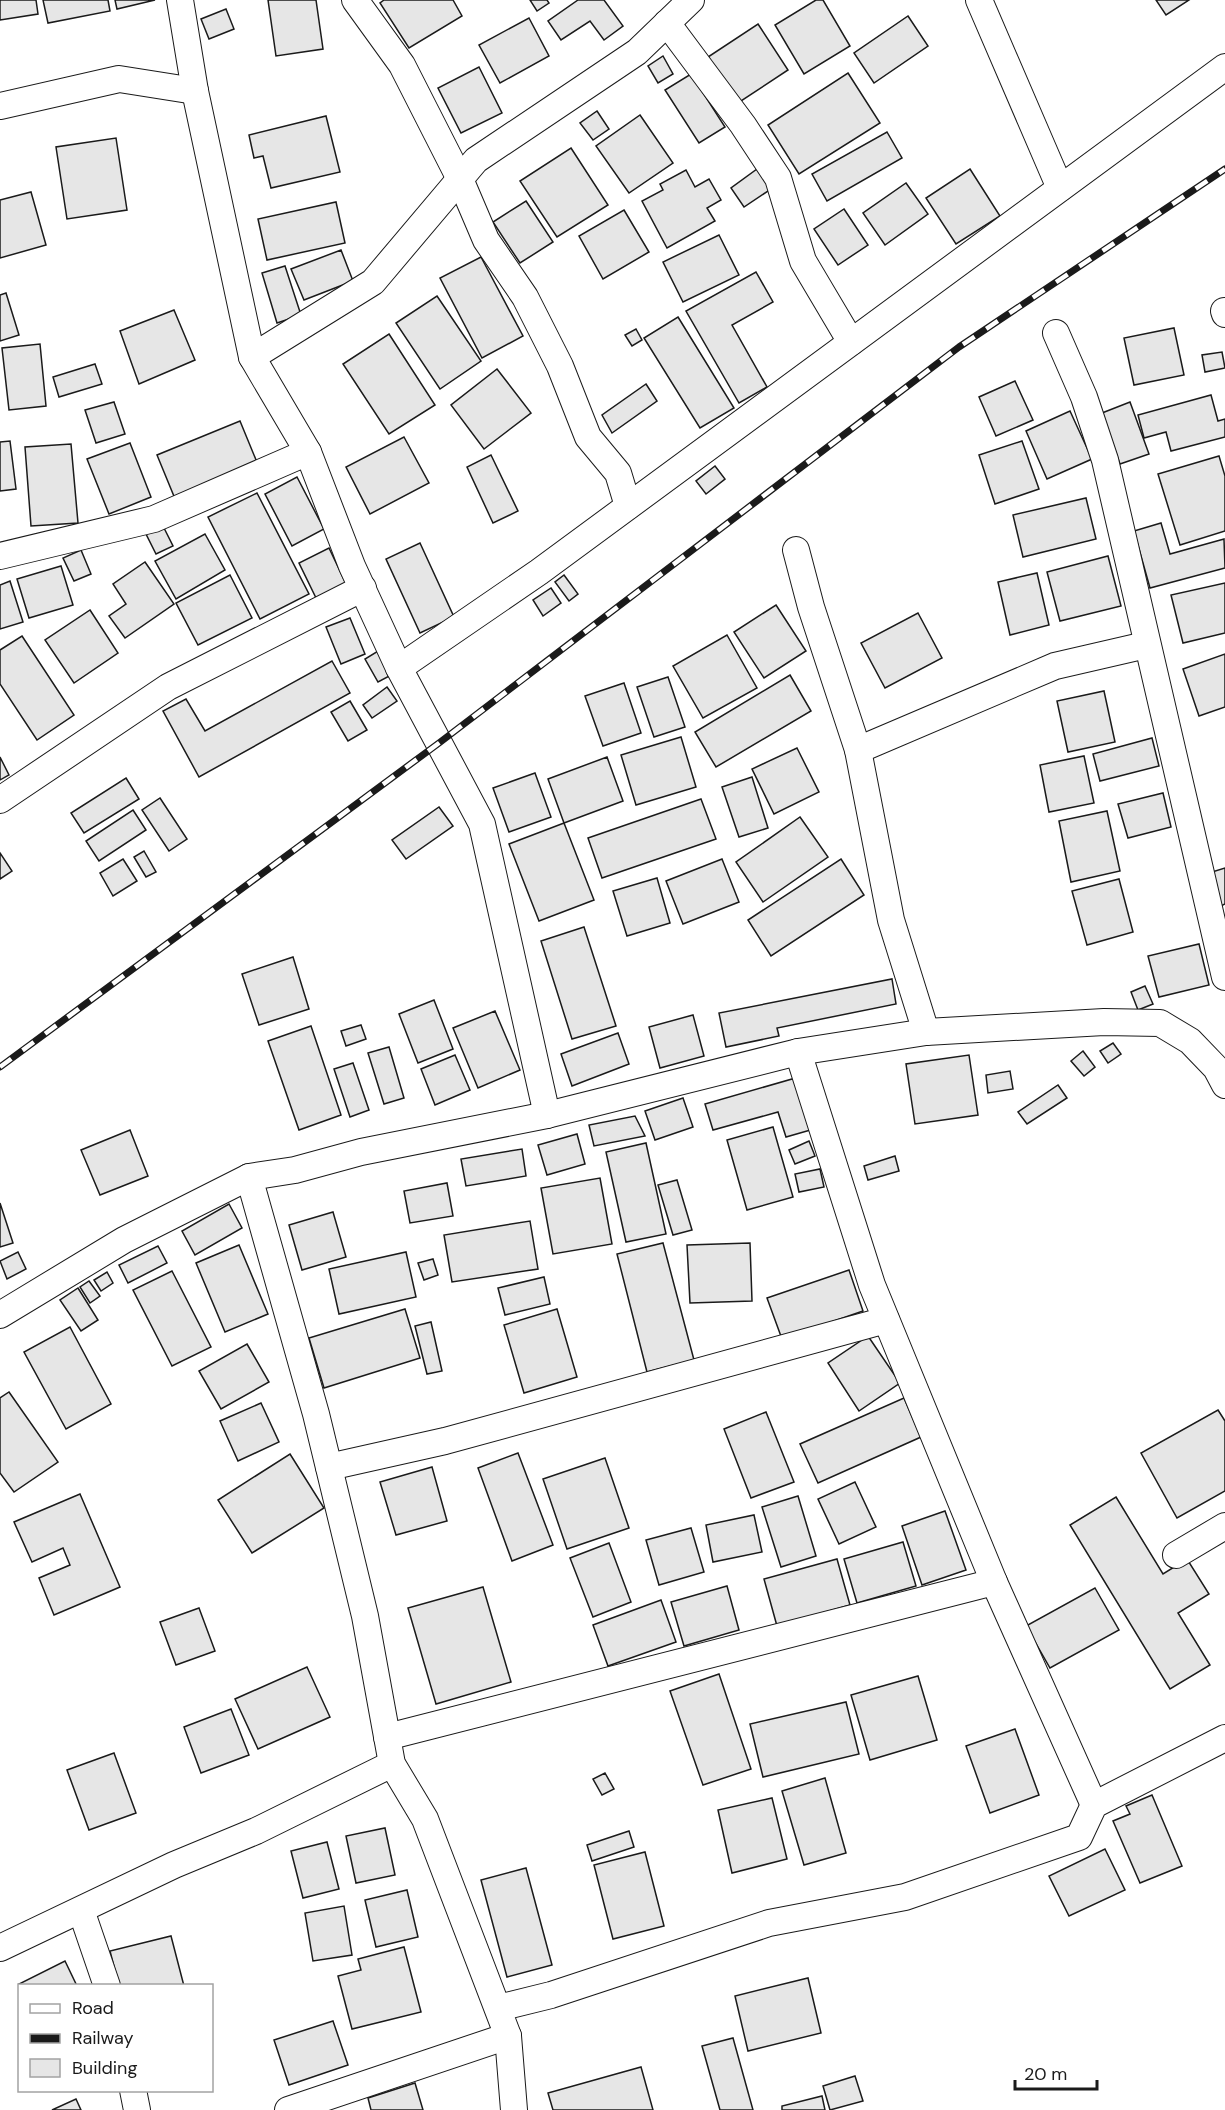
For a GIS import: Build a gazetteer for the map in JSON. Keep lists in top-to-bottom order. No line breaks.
{"legend":["Road","Railway","Building"],"scale_bar":"20 m"}
